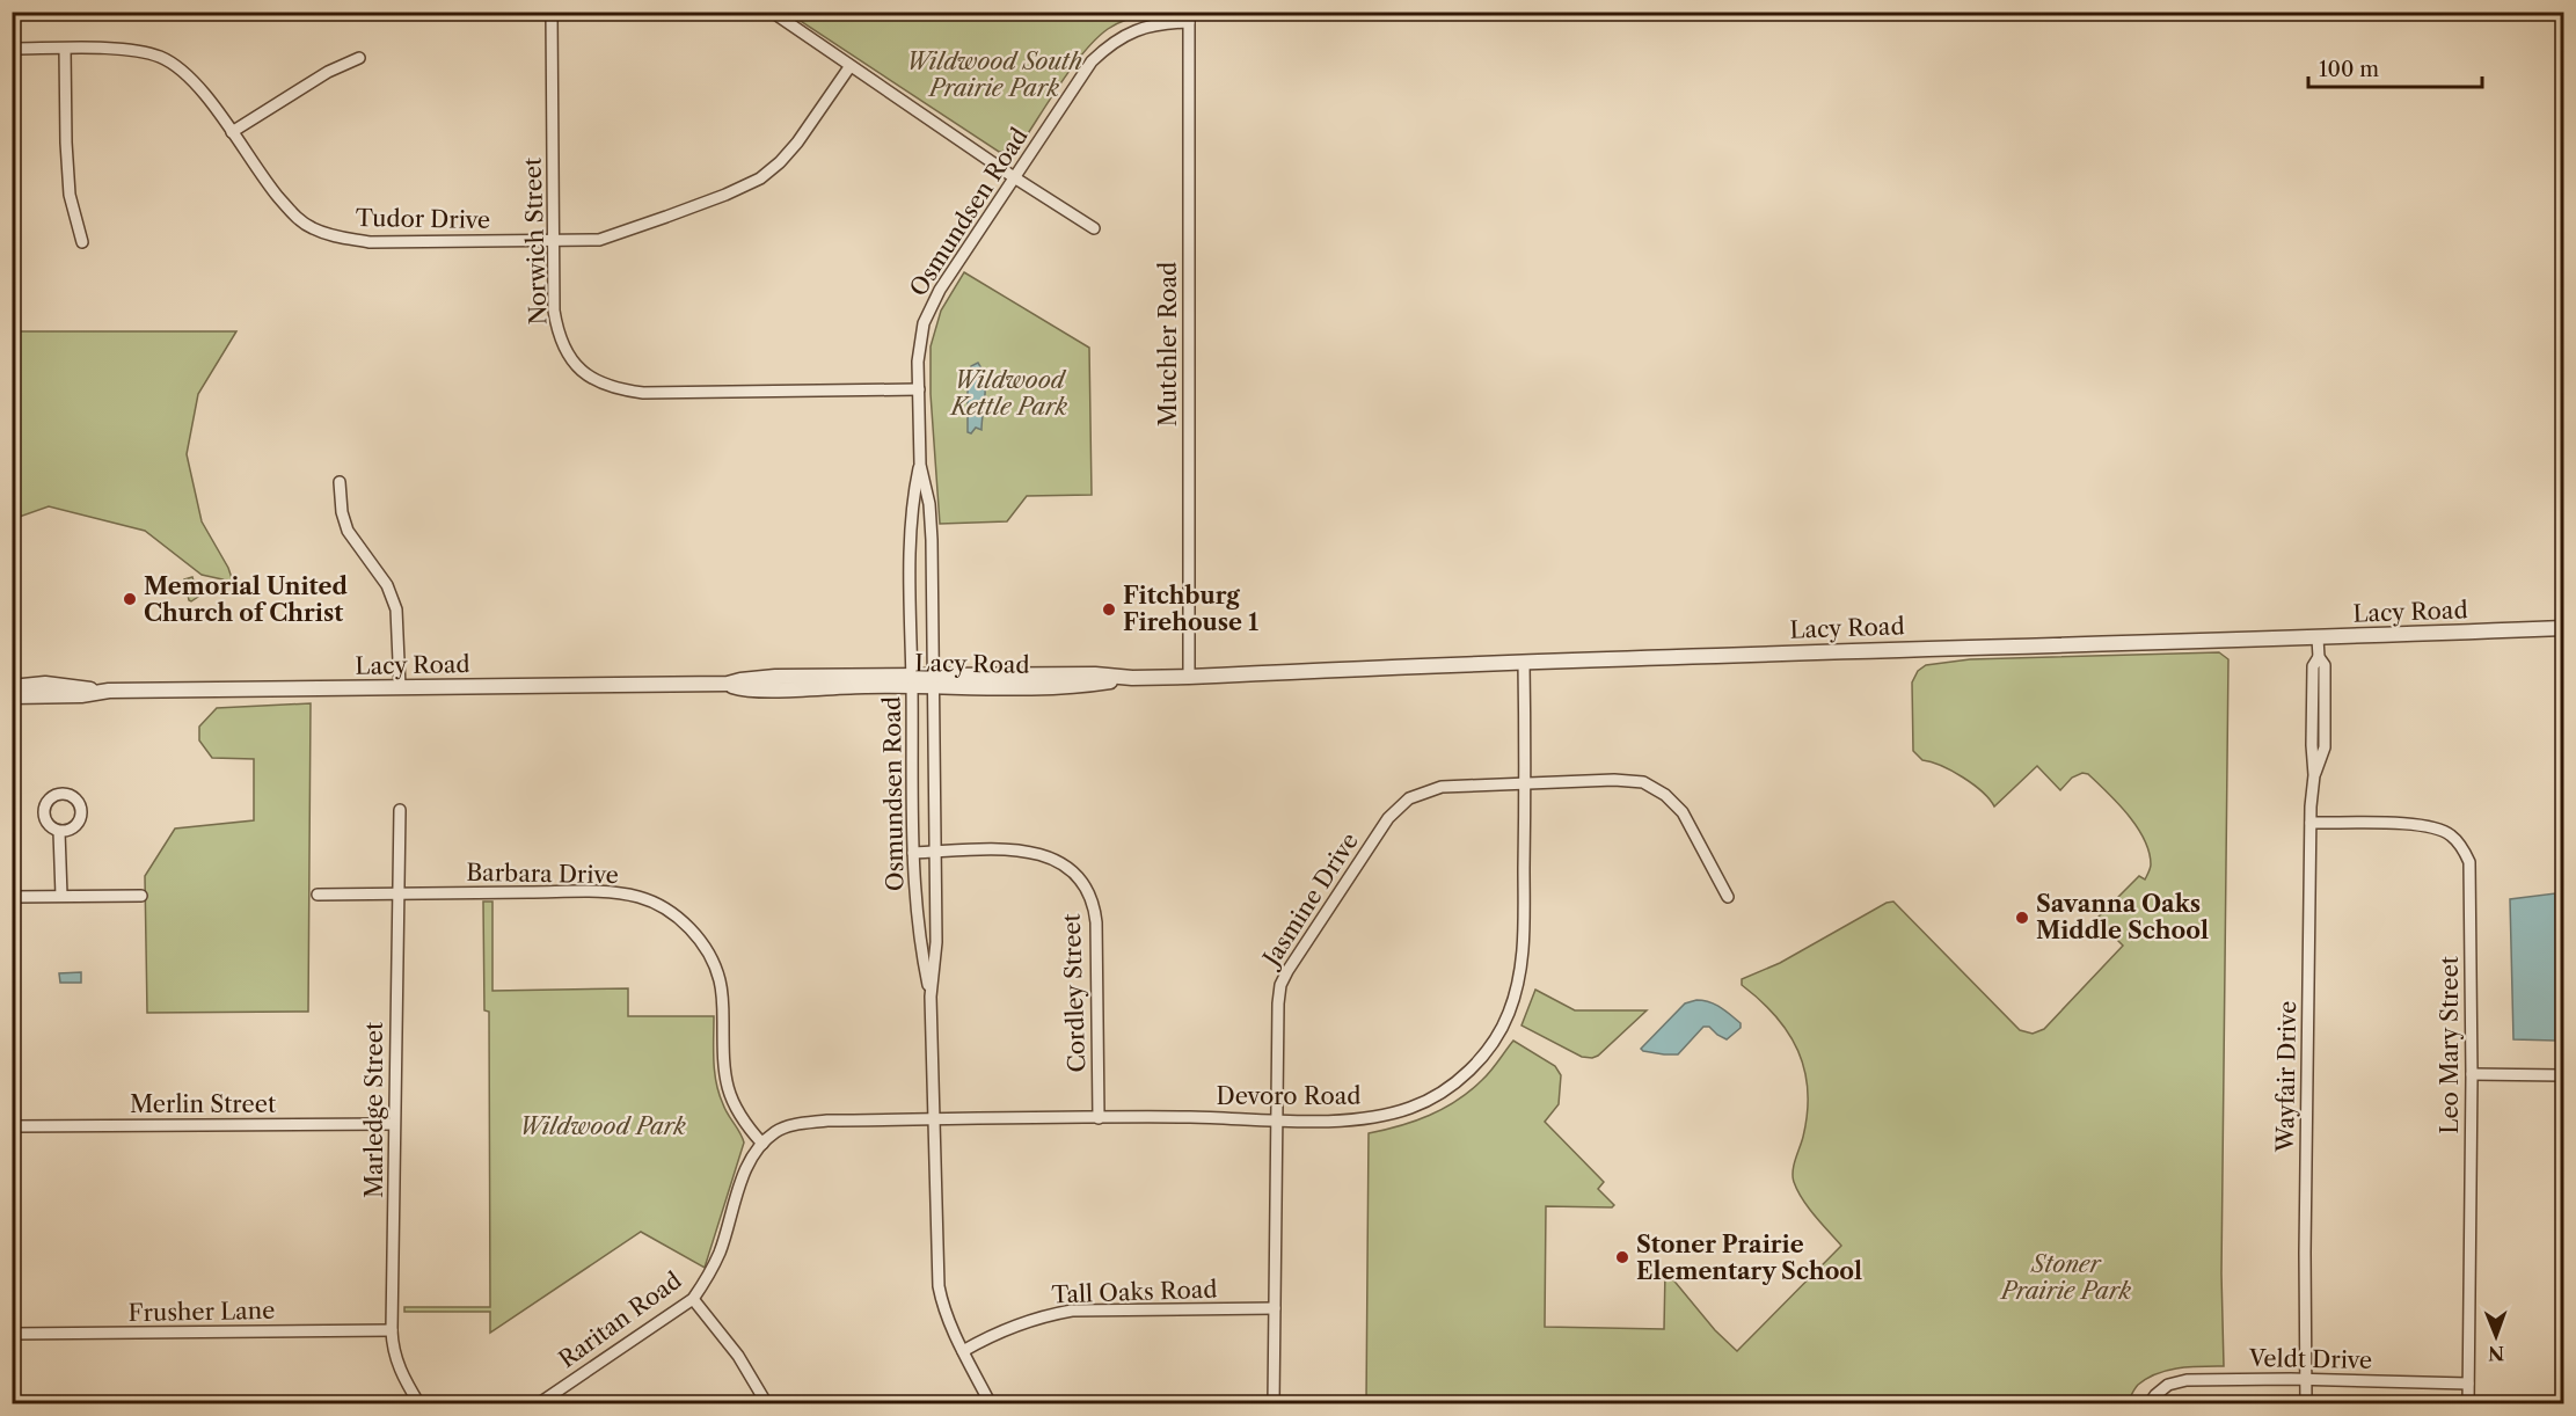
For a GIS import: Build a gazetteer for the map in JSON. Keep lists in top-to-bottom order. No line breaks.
{"streets":{"street":["Osmundsen Road","Tudor Drive","Norwich Street","Mutchler Road","Lacy Road","Barbara Drive","Jasmine Drive","Cordley Street","Leo Mary Street","Wayfair Drive","Devoro Road","Merlin Street","Marledge Street","Tall Oaks Road","Frusher Lane","Raritan Road","Veldt Drive"]},"crossings":[["Osmundsen Road","Norwich Street"],["Osmundsen Road","Mutchler Road"],["Osmundsen Road","Lacy Road"],["Osmundsen Road","Cordley Street"],["Osmundsen Road","Devoro Road"],["Osmundsen Road","Tall Oaks Road"],["Tudor Drive","Norwich Street"],["Mutchler Road","Lacy Road"],["Lacy Road","Wayfair Drive"],["Lacy Road","Devoro Road"],["Barbara Drive","Devoro Road"],["Barbara Drive","Marledge Street"],["Barbara Drive","Raritan Road"],["Jasmine Drive","Devoro Road"],["Jasmine Drive","Tall Oaks Road"],["Cordley Street","Devoro Road"],["Leo Mary Street","Wayfair Drive"],["Leo Mary Street","Veldt Drive"],["Wayfair Drive","Veldt Drive"],["Devoro Road","Raritan Road"],["Merlin Street","Marledge Street"],["Marledge Street","Frusher Lane"]],"parks":["Wildwood South Prairie Park","Wildwood Kettle Park","Wildwood Park","Stoner Prairie Park"],"places":["Memorial United Church of Christ","Fitchburg Firehouse 1","Savanna Oaks Middle School","Stoner Prairie Elementary School"],"scale_bar":"100 m","north":"bottom"}
